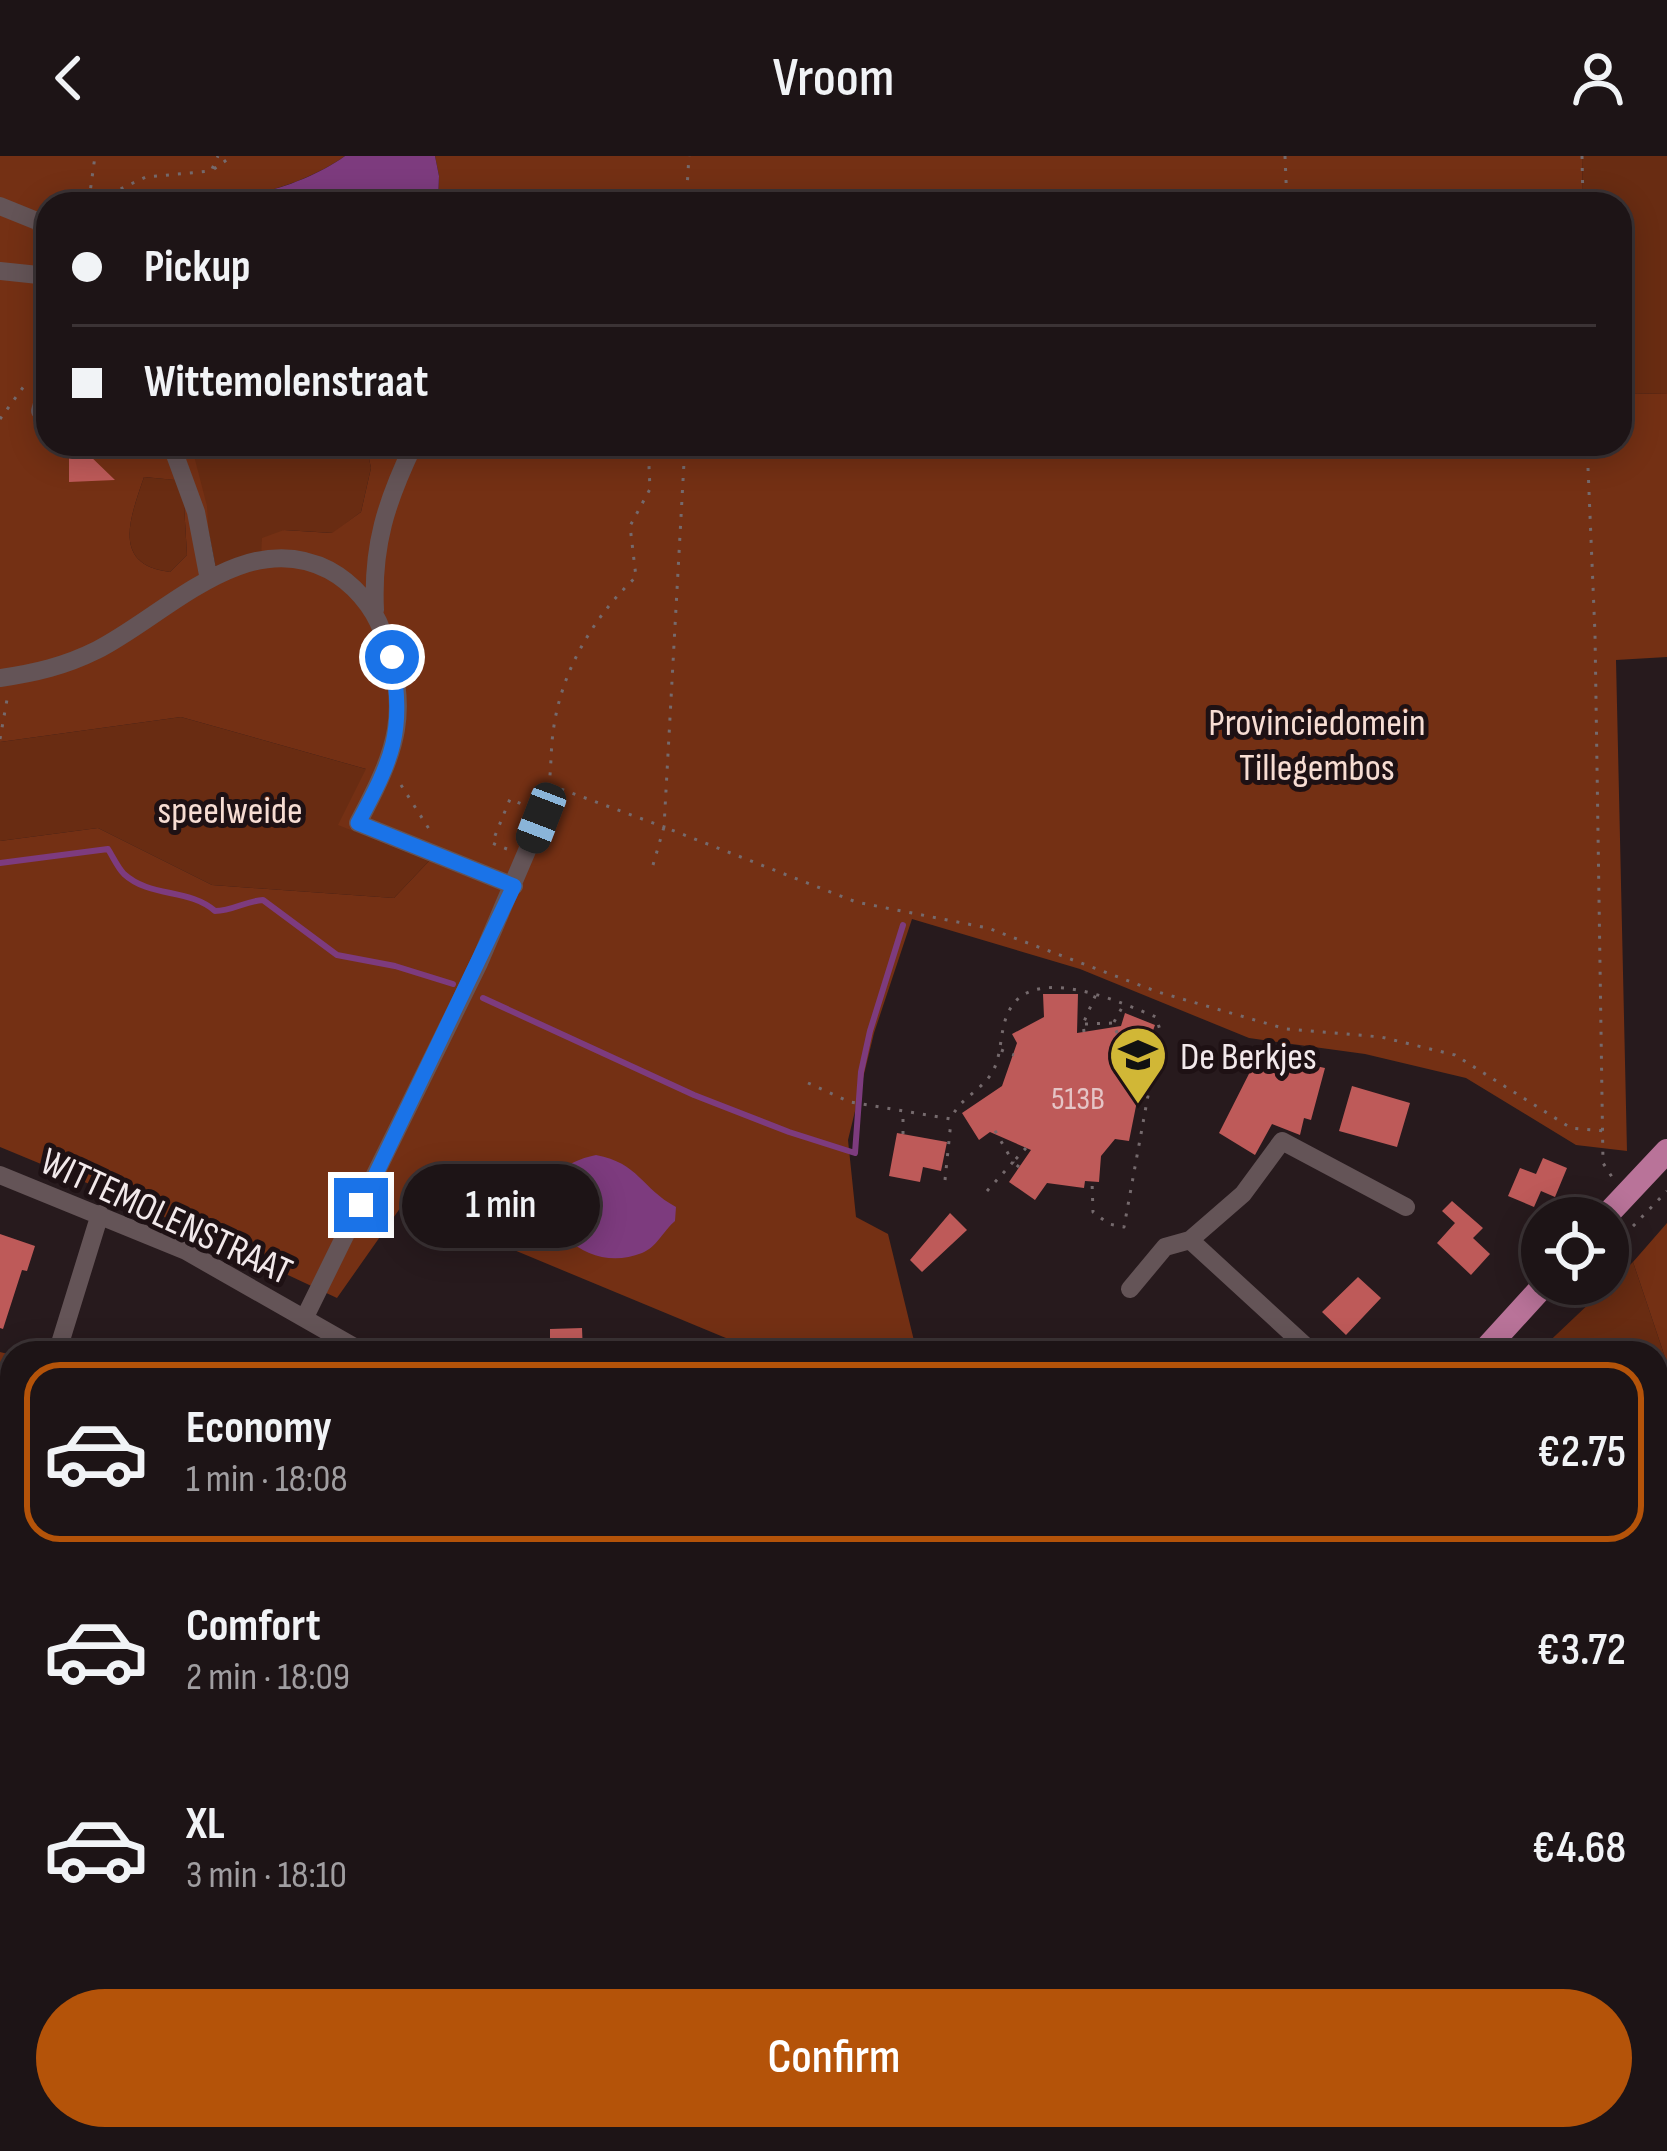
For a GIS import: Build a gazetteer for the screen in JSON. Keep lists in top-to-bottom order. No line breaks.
{"streets":{"street":["WITTEMOLENSTRAAT"]},"parks":["Provinciedomein Tillegembos","speelweide"],"places":{"school or university":["De Berkjes"]},"house_numbers":["513B"],"page":{"header":"Vroom","banner":["Pickup","Wittemolenstraat"],"bubble":"1 min","list":[{"name":"Economy","note":"1 min · 18:08","value":"€2.75"},{"name":"Comfort","note":"2 min · 18:09","value":"€3.72"},{"name":"XL","note":"3 min · 18:10","value":"€4.68"}],"buttons":"Confirm"}}
